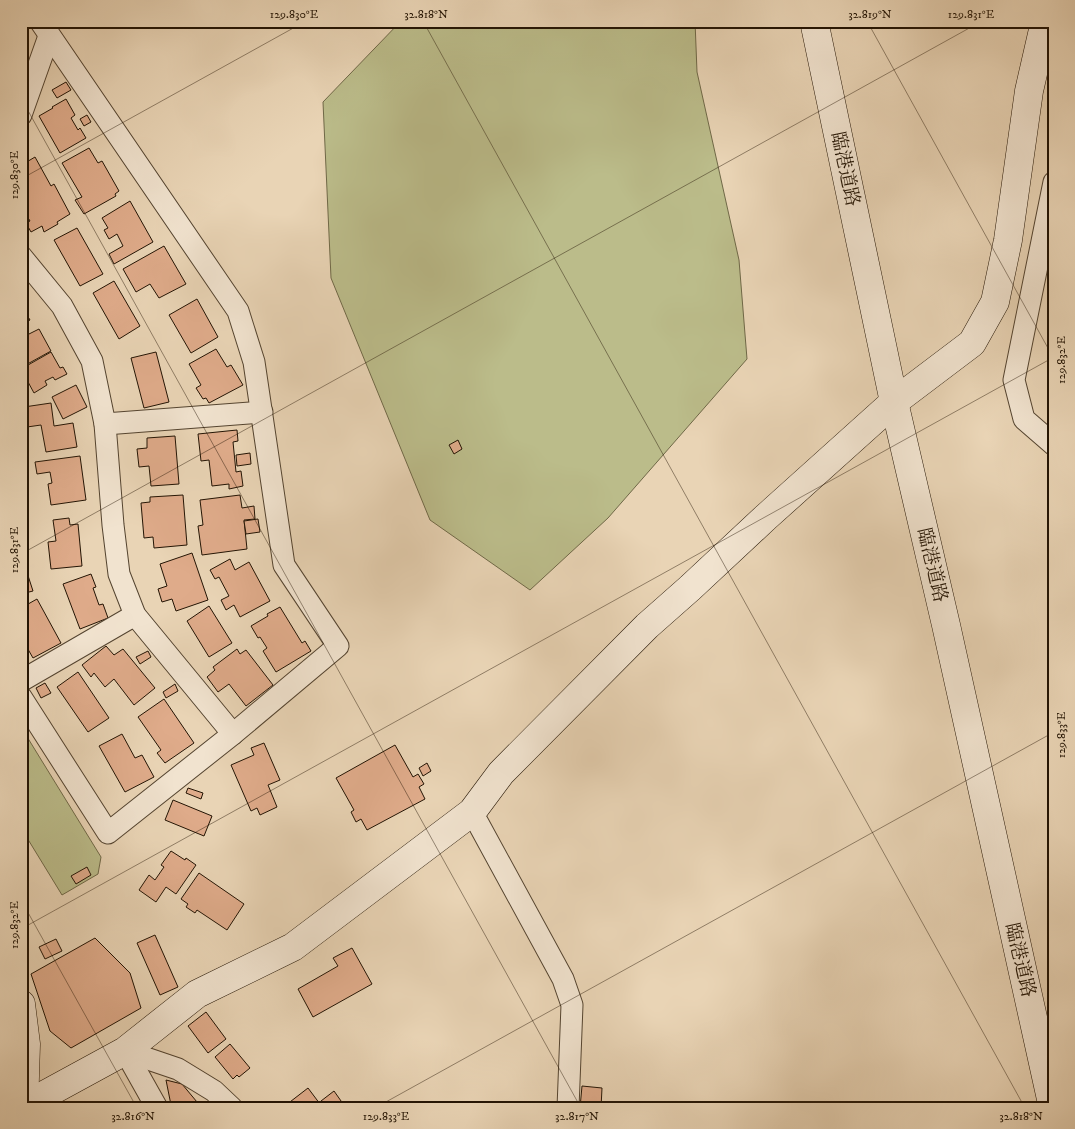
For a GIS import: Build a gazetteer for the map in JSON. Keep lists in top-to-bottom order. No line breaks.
{"streets":{"street":["臨港道路"]},"coordinates":["129.830°E","32.818°N","32.819°N","129.831°E","129.832°E","129.833°E","32.816°N","32.817°N"]}
